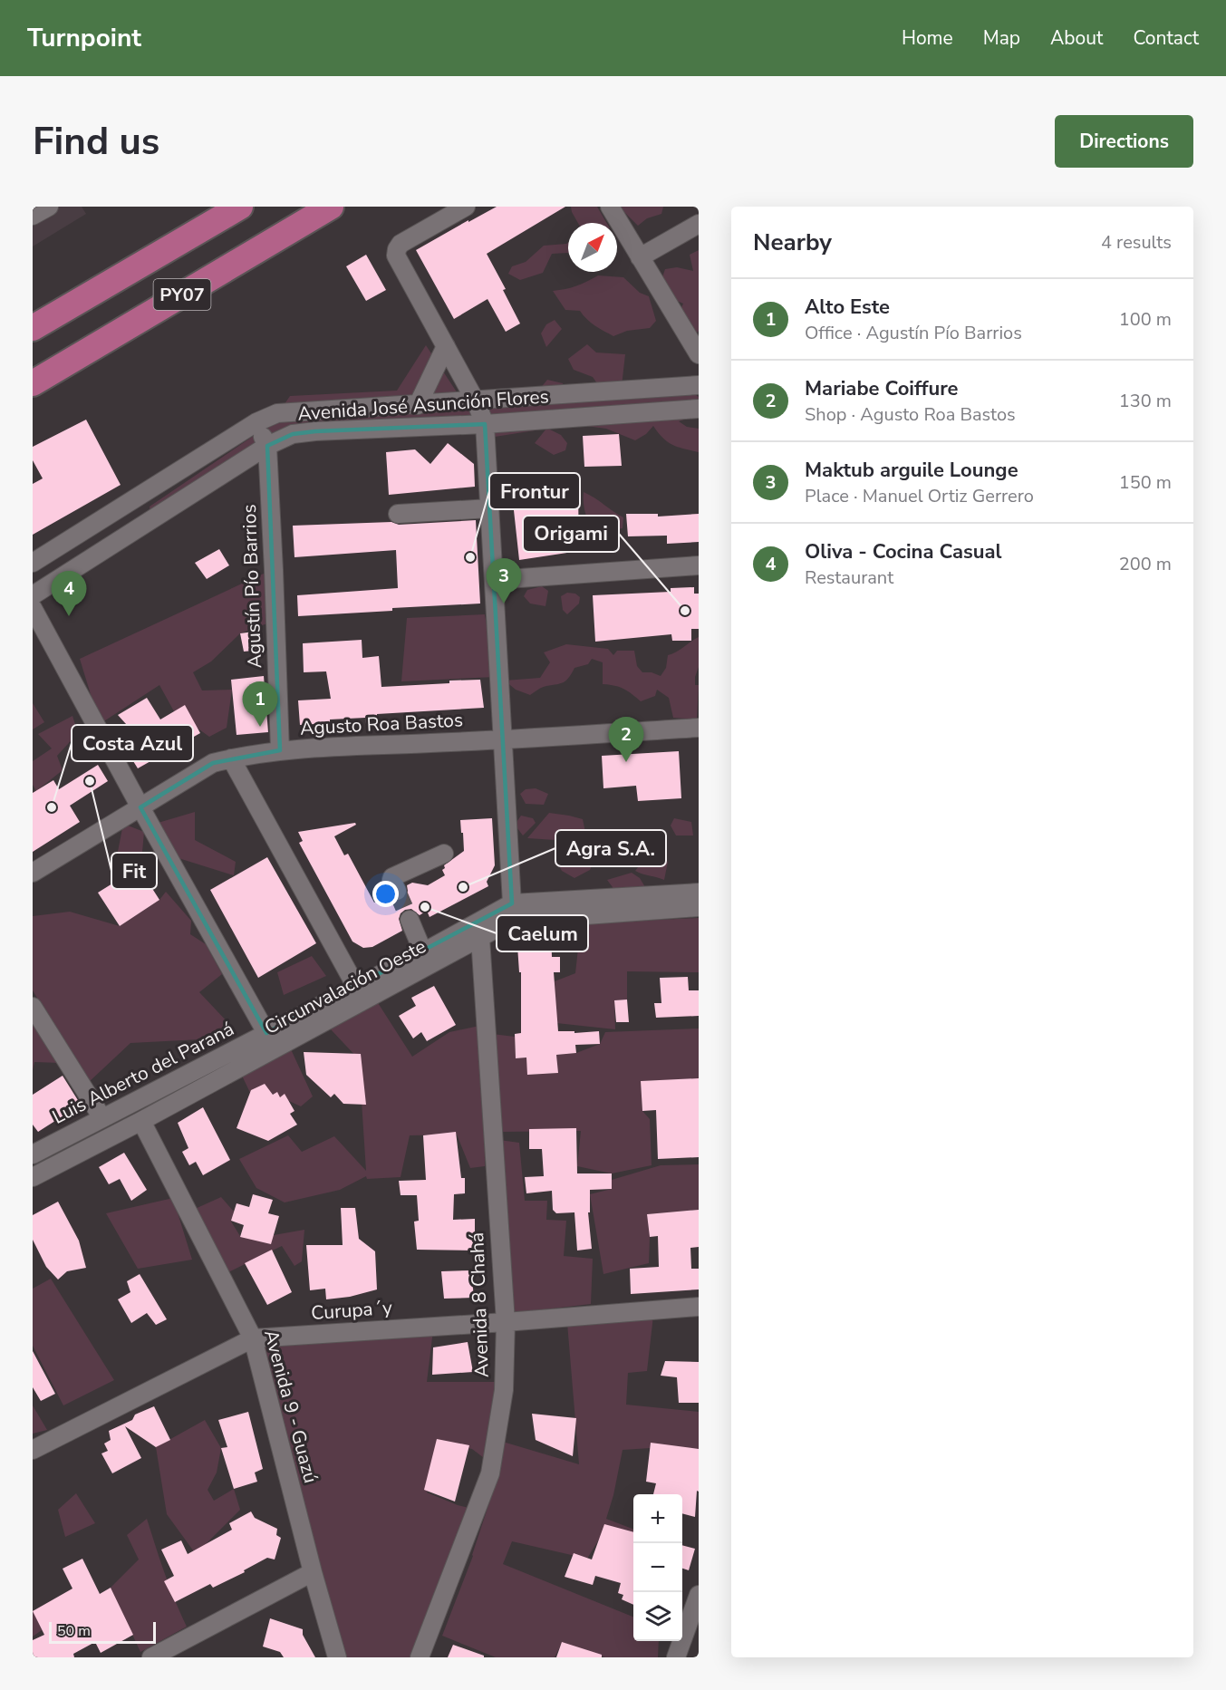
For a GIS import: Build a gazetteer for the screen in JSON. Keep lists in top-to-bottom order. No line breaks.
{"streets":{"highway":["PY07"],"street":["Avenida José Asunción Flores","Agustín Pío Barrios","Agusto Roa Bastos","Circunvalación Oeste","Luis Alberto del Paraná","Avenida 8 Chahá","Curupa´y","Avenida 9 - Guazú"]},"crossings":[["Avenida José Asunción Flores","Agustín Pío Barrios"],["Agustín Pío Barrios","Agusto Roa Bastos"],["Circunvalación Oeste","Avenida 8 Chahá"],["Circunvalación Oeste","Avenida 9 - Guazú"],["Avenida 8 Chahá","Curupa´y"],["Curupa´y","Avenida 9 - Guazú"]],"places":["Frontur","Origami","Fit","Costa Azul","Agra S.A.","Caelum"],"scale_bar":"50 m","north":"top right","page":{"header":"Turnpoint","nav":["Home","Map","About","Contact"],"buttons":"Directions","title":"Find us","heading":["Nearby","4 results"],"list":[{"mark":"1","name":"Alto Este","note":"Office · Agustín Pío Barrios","value":"100 m"},{"mark":"2","name":"Mariabe Coiffure","note":"Shop · Agusto Roa Bastos","value":"130 m"},{"mark":"3","name":"Maktub arguile Lounge","note":"Place · Manuel Ortiz Gerrero","value":"150 m"},{"mark":"4","name":"Oliva - Cocina Casual","note":"Restaurant","value":"200 m"}],"pins":["3","4","1","2"],"map_buttons":["+","−"],"scale":"50 m"}}
